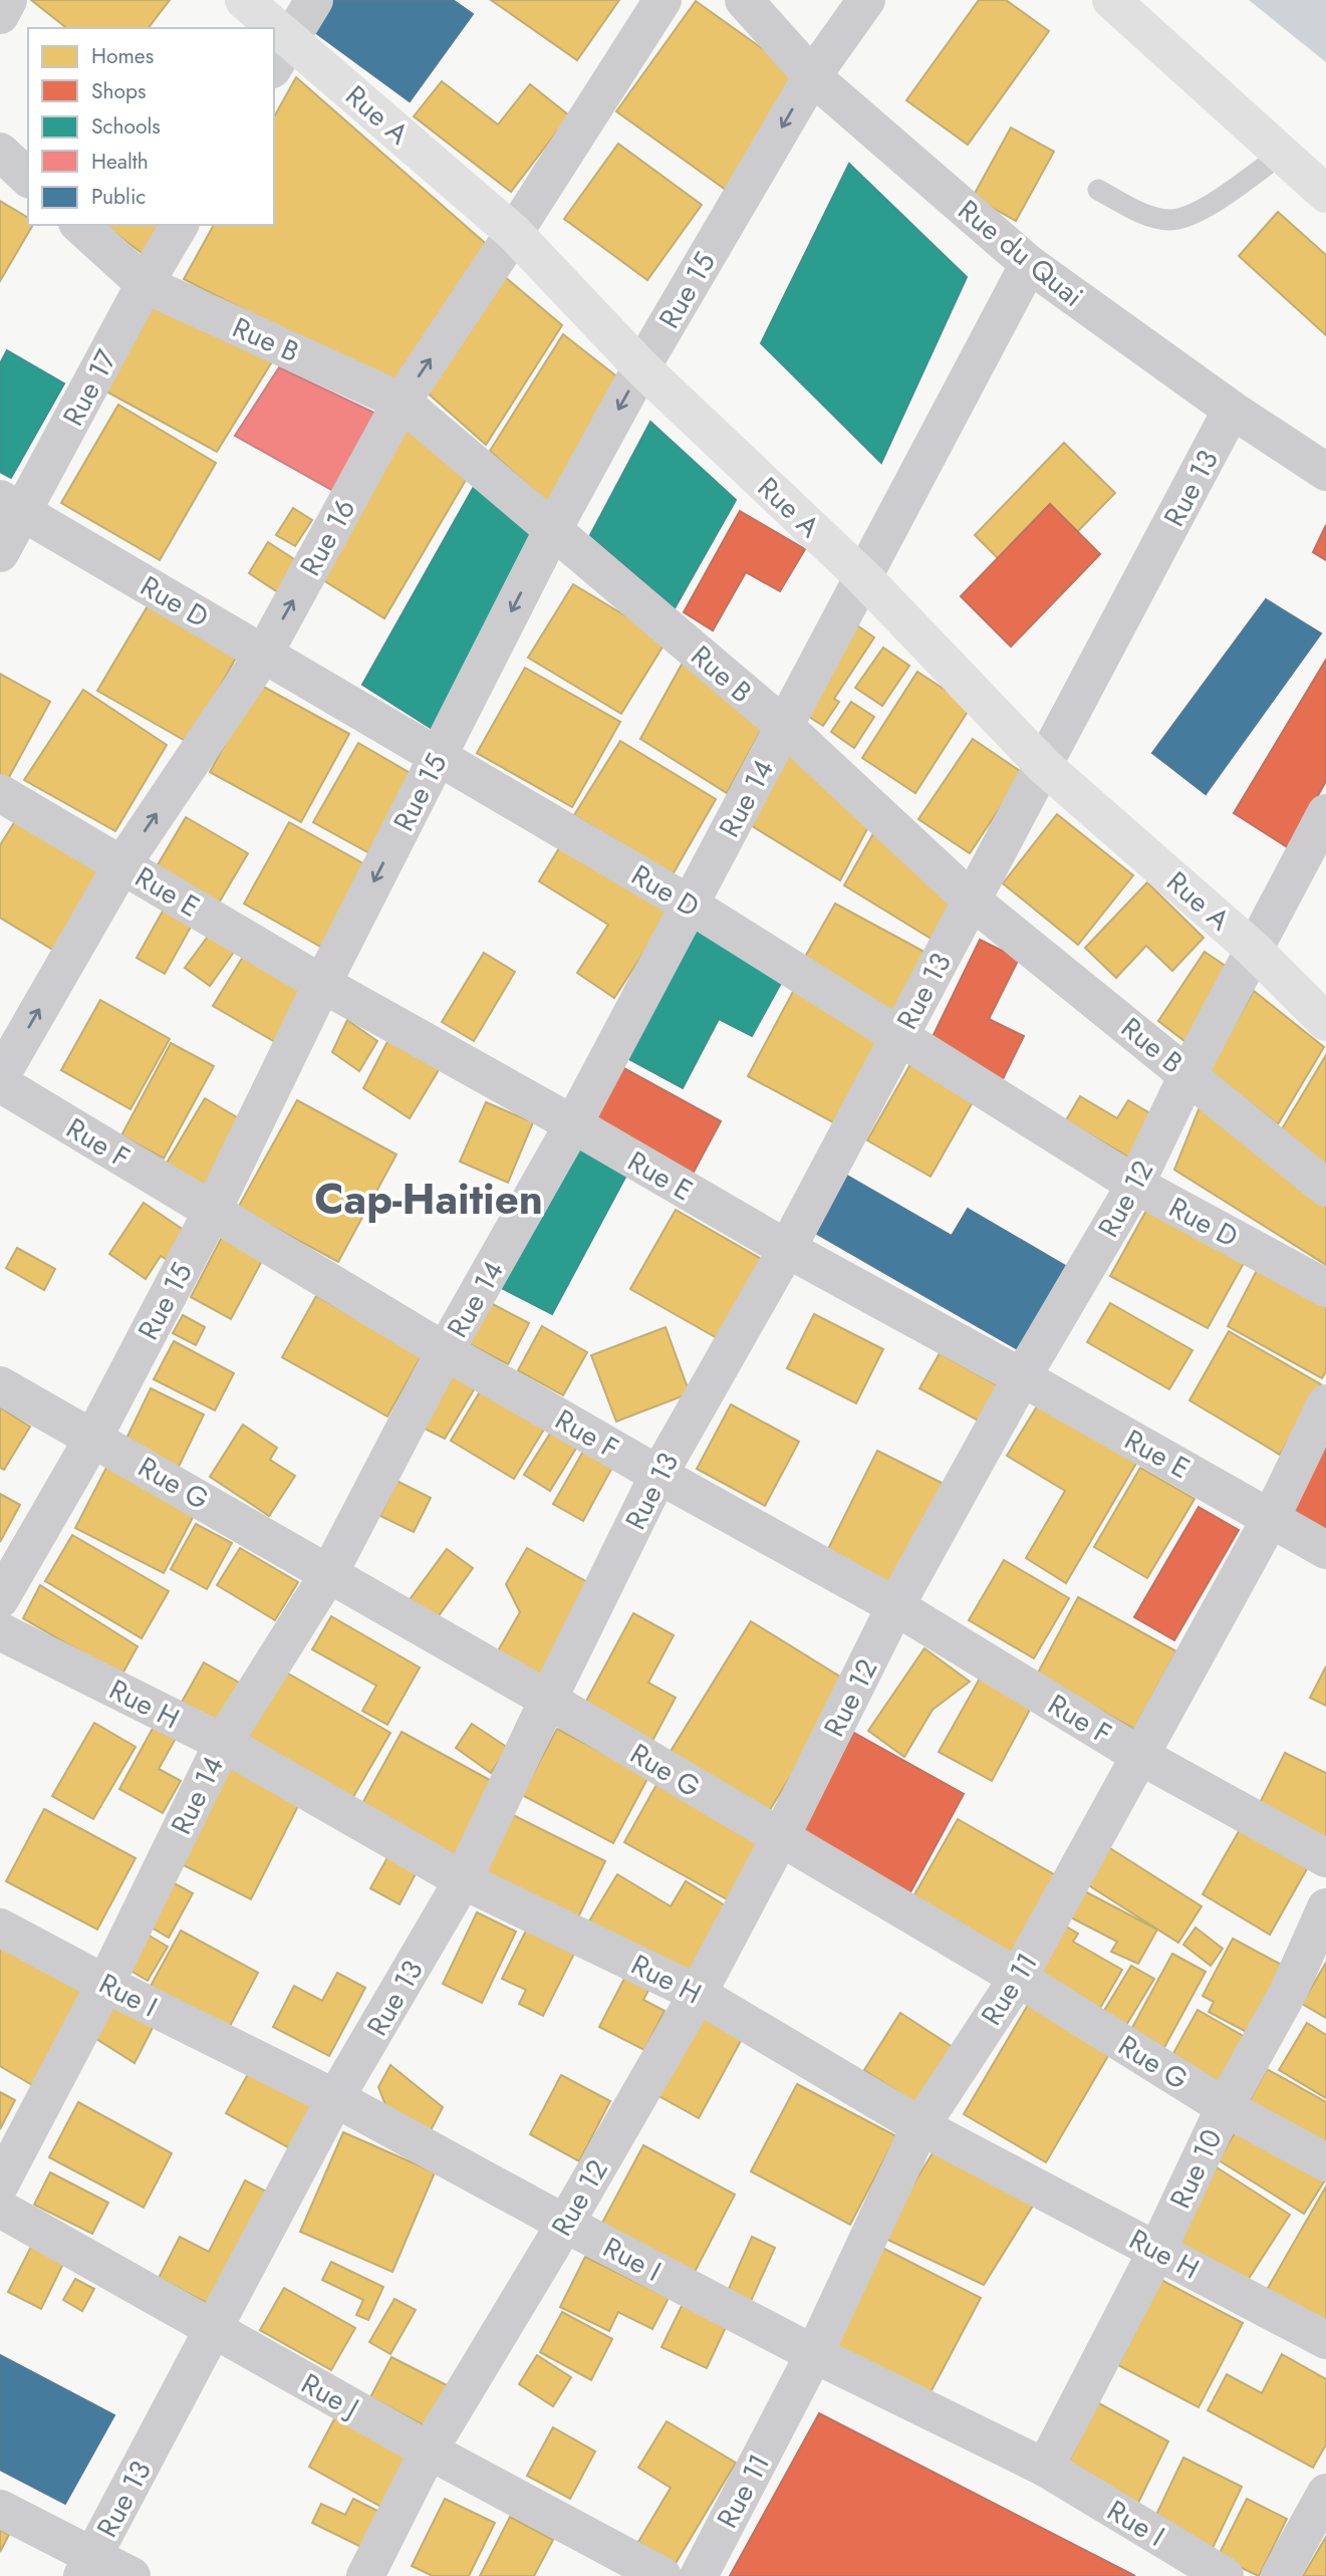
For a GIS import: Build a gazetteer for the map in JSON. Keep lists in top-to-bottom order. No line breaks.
{"streets":{"street":["Rue A","Rue du Quai","Rue 15","Rue B","Rue 17","Rue 13","Rue 16","Rue D","Rue 14","Rue E","Rue F","Rue 12","Rue G","Rue H","Rue 11","Rue I","Rue 10","Rue J"]},"crossings":[["Rue A","Rue 15"],["Rue A","Rue 13"],["Rue A","Rue 16"],["Rue A","Rue 14"],["Rue A","Rue 12"],["Rue du Quai","Rue 15"],["Rue du Quai","Rue 13"],["Rue du Quai","Rue 14"],["Rue 15","Rue B"],["Rue 15","Rue D"],["Rue 15","Rue E"],["Rue 15","Rue F"],["Rue 15","Rue G"],["Rue B","Rue 17"],["Rue B","Rue 13"],["Rue B","Rue 16"],["Rue B","Rue 14"],["Rue B","Rue 12"],["Rue 17","Rue D"],["Rue 13","Rue D"],["Rue 13","Rue E"],["Rue 13","Rue F"],["Rue 13","Rue G"],["Rue 13","Rue H"],["Rue 13","Rue I"],["Rue 13","Rue J"],["Rue 16","Rue D"],["Rue 16","Rue E"],["Rue D","Rue 14"],["Rue D","Rue 12"],["Rue 14","Rue E"],["Rue 14","Rue F"],["Rue 14","Rue G"],["Rue 14","Rue H"],["Rue 14","Rue I"],["Rue E","Rue 12"],["Rue E","Rue 11"],["Rue F","Rue 12"],["Rue F","Rue 11"],["Rue 12","Rue G"],["Rue 12","Rue H"],["Rue 12","Rue I"],["Rue 12","Rue J"],["Rue G","Rue 11"],["Rue G","Rue 10"],["Rue H","Rue 11"],["Rue H","Rue 10"],["Rue 11","Rue I"],["Rue I","Rue 10"]],"one_way":["Rue 15","Rue 16"],"districts":["Cap-Haitien"],"legend":["Homes","Shops","Schools","Health","Public"]}
